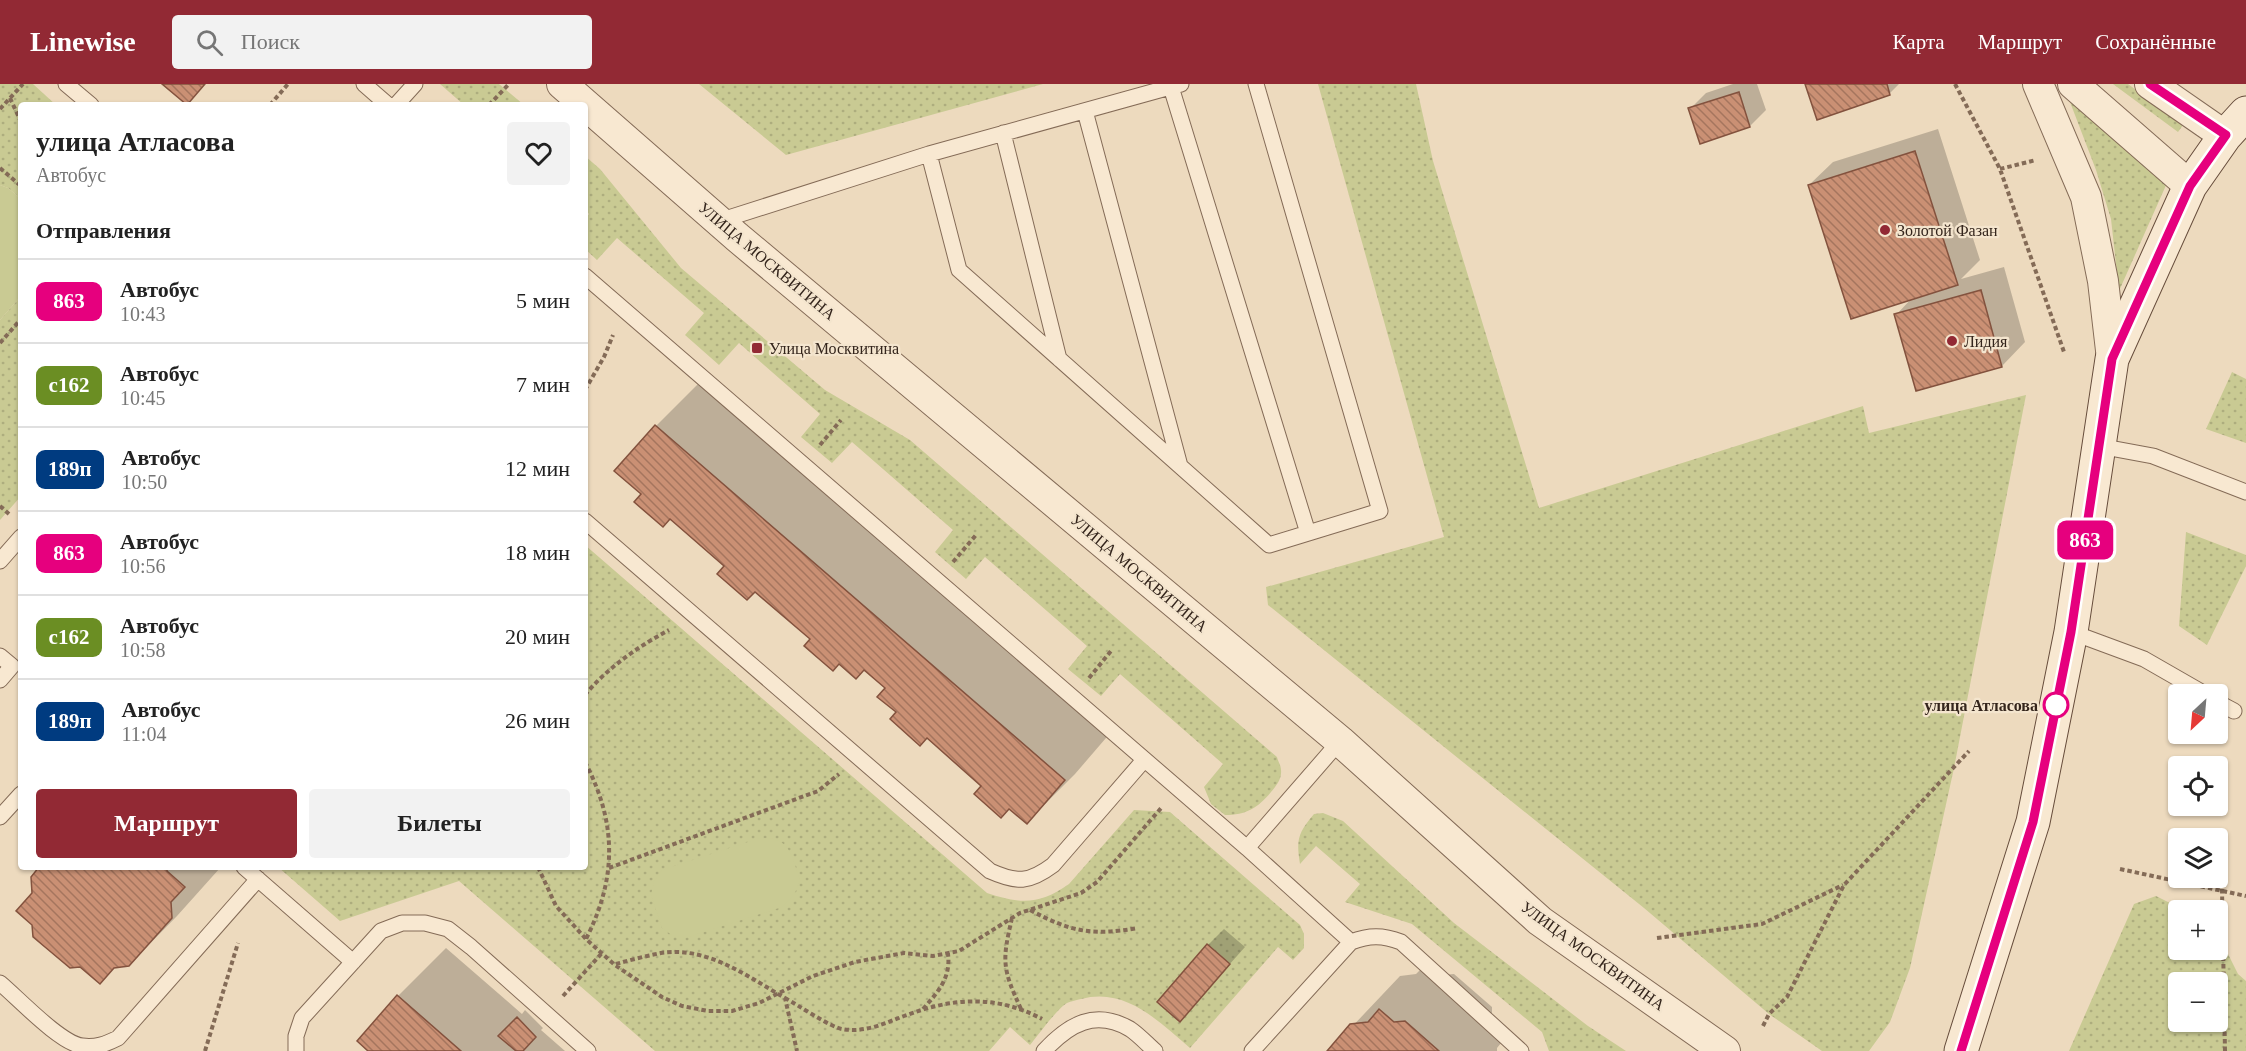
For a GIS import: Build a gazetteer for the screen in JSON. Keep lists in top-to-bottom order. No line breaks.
{"streets":{"street":["УЛИЦА МОСКВИТИНА"]},"places":{"other":["Золотой Фазан","Лидия","улица Атласова"],"transit":["Улица Москвитина"]},"lines":["bus line 863"],"north":"bottom left","page":{"header":"Linewise","search":"Поиск","nav":["Карта","Маршрут","Сохранённые"],"on_map":"863","heading":[["улица Атласова","Автобус"],"Отправления"],"list":[{"mark":"863","name":"Автобус","note":"10:43","value":"5 мин"},{"mark":"с162","name":"Автобус","note":"10:45","value":"7 мин"},{"mark":"189п","name":"Автобус","note":"10:50","value":"12 мин"},{"mark":"863","name":"Автобус","note":"10:56","value":"18 мин"},{"mark":"с162","name":"Автобус","note":"10:58","value":"20 мин"},{"mark":"189п","name":"Автобус","note":"11:04","value":"26 мин"}],"map_buttons":["+","−"],"buttons":["Маршрут","Билеты"]}}
